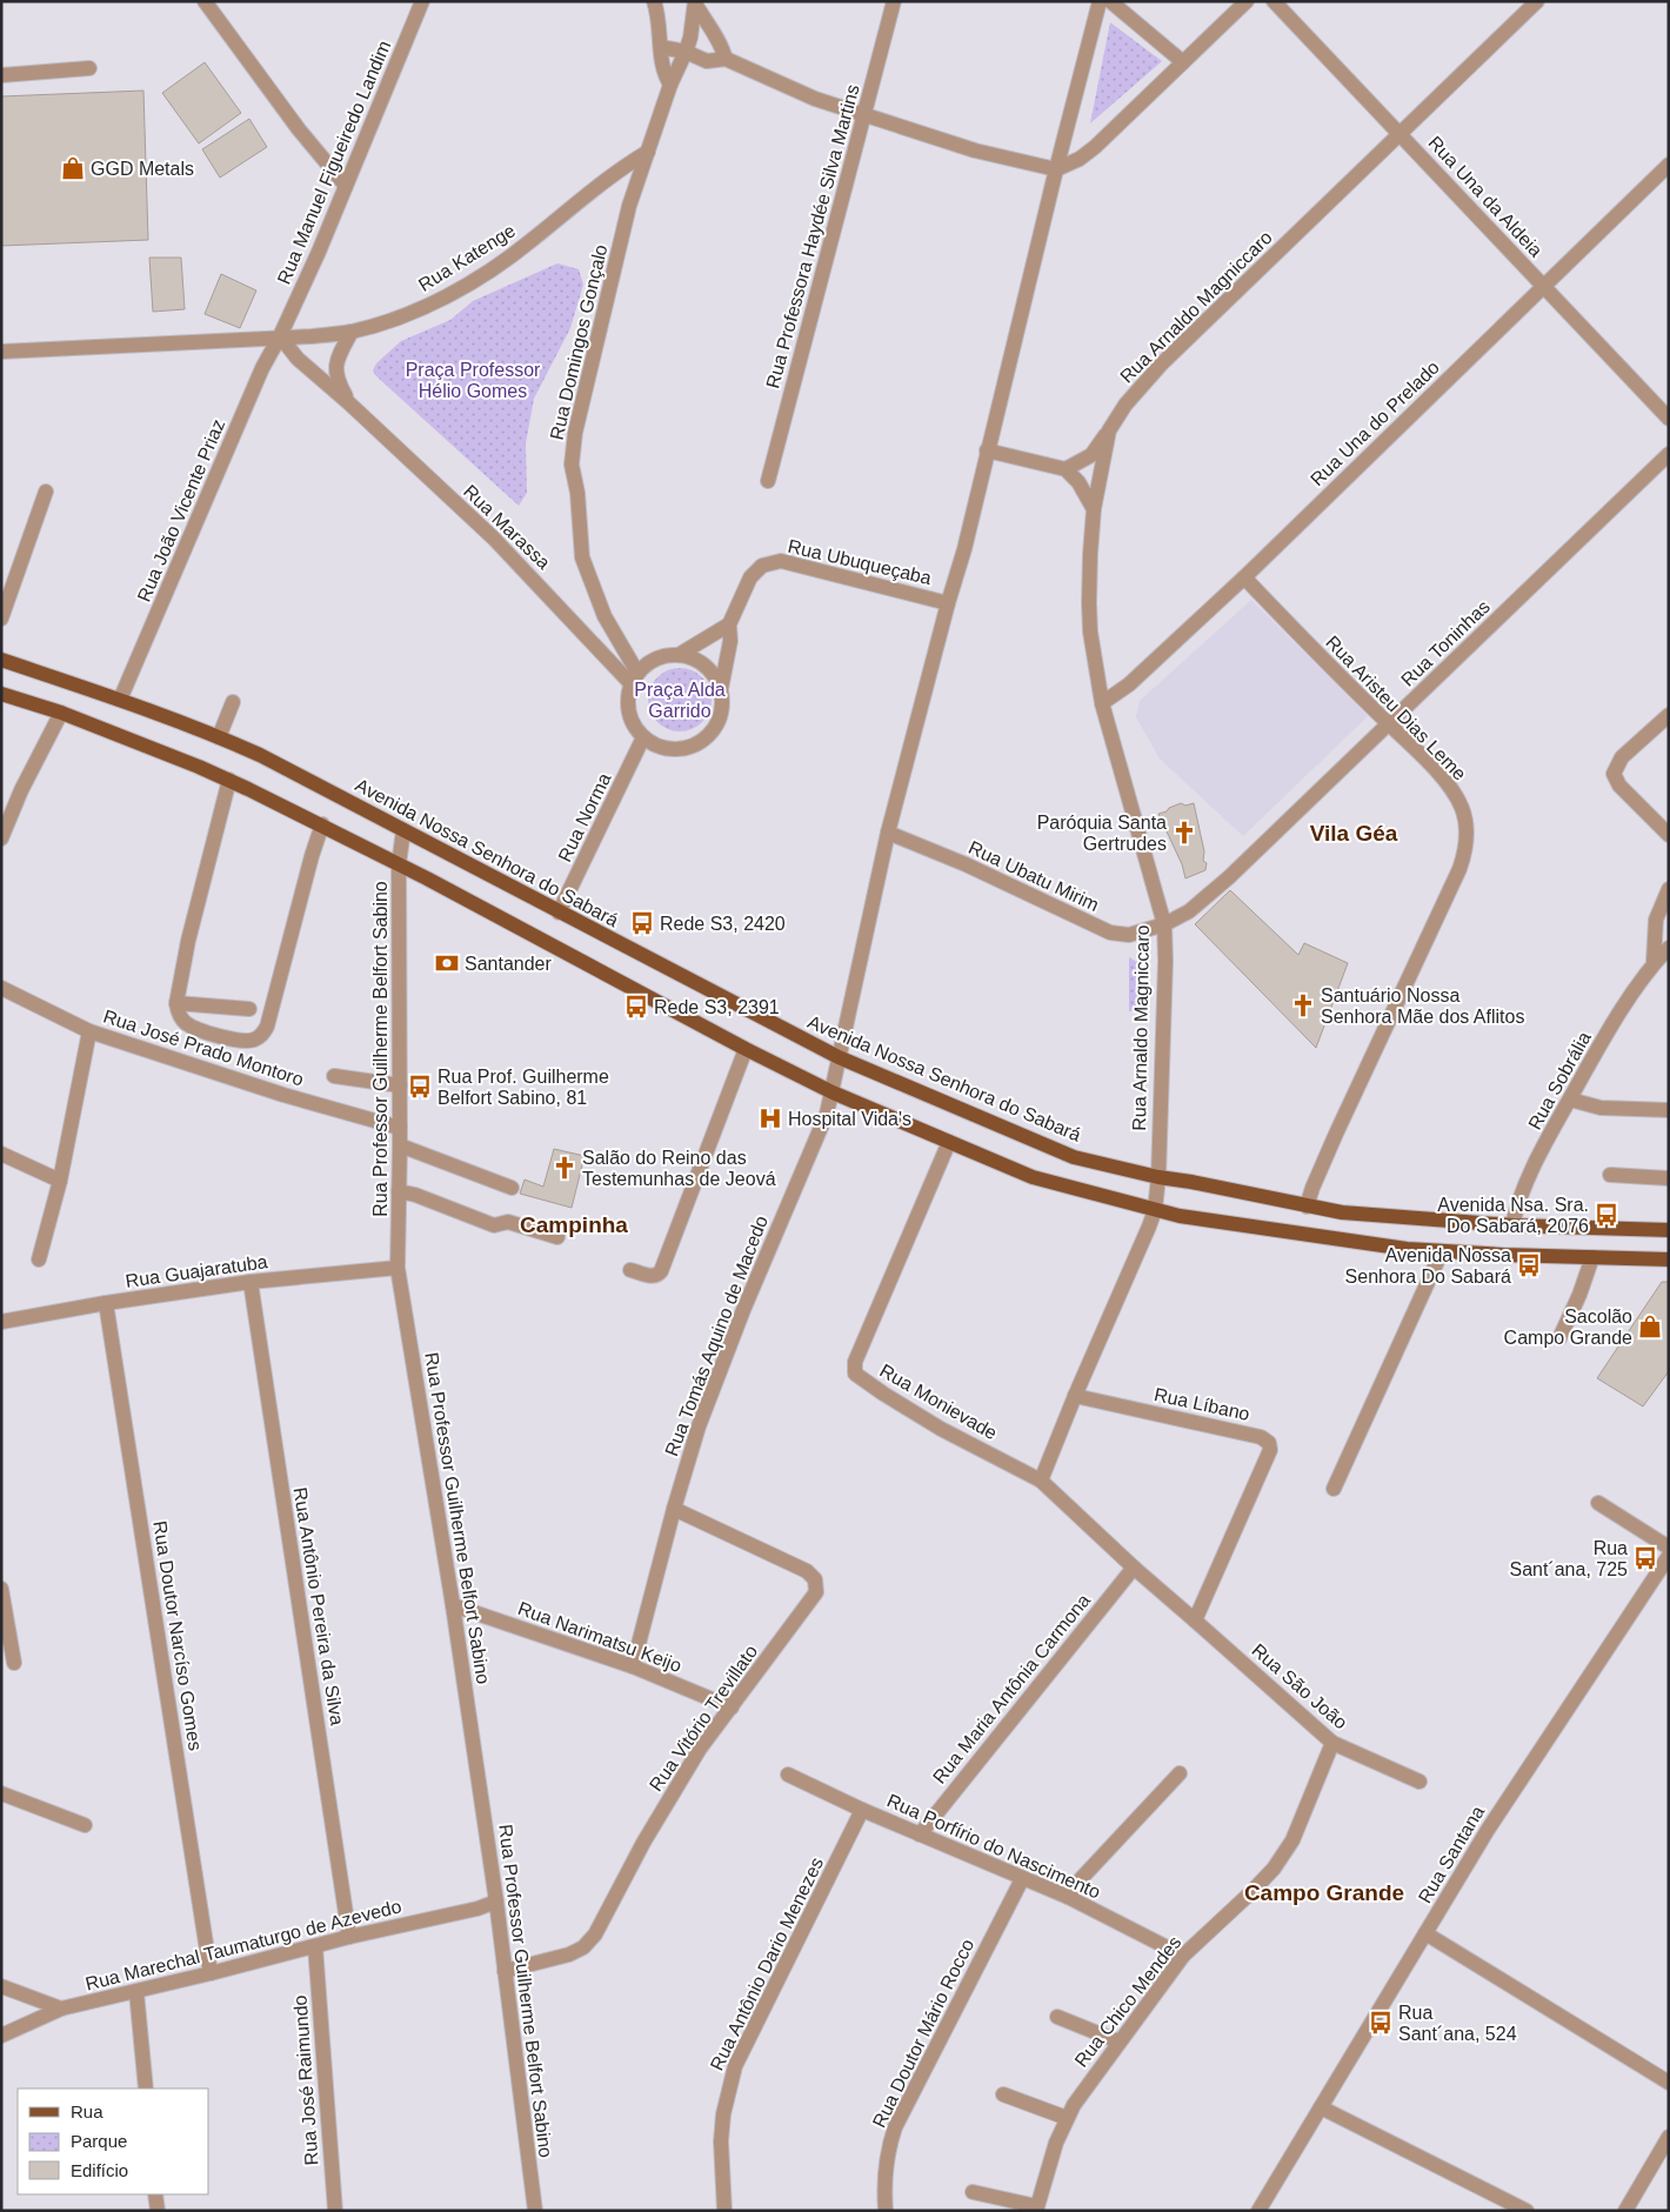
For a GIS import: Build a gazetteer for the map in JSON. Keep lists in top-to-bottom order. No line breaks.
{"streets":{"main road":["Avenida Nossa Senhora do Sabará"],"street":["Rua Manuel Figueiredo Landim","Rua Una da Aldeia","Rua Professora Haydée Silva Martins","Rua Katenge","Rua Arnaldo Magniccaro","Rua Domingos Gonçalo","Rua Una do Prelado","Rua João Vicente Priaz","Rua Marassa","Rua Ubuqueçaba","Rua Toninhas","Rua Aristeu Dias Leme","Rua Norma","Rua Ubatu Mirim","Rua José Prado Montoro","Rua Professor Guilherme Belfort Sabino","Rua Sobrália","Rua Guajaratuba","Rua Tomás Aquino de Macedo","Rua Monievade","Rua Líbano","Rua Antônio Pereira da Silva","Rua Doutor Narcíso Gomes","Rua Narimatsu Keijo","Rua São João","Rua Maria Antônia Carmona","Rua Vitório Trevillato","Rua Porfírio do Nascimento","Rua Santana","Rua Marechal Taumaturgo de Azevedo","Rua Antônio Dario Menezes","Rua Chico Mendes","Rua Doutor Mário Rocco","Rua José Raimundo"]},"crossings":[["Rua Manuel Figueiredo Landim","Rua Katenge"],["Rua Manuel Figueiredo Landim","Rua João Vicente Priaz"],["Rua Manuel Figueiredo Landim","Rua Marassa"],["Rua Una da Aldeia","Rua Arnaldo Magniccaro"],["Rua Una da Aldeia","Rua Una do Prelado"],["Rua Katenge","Rua Domingos Gonçalo"],["Rua Katenge","Rua João Vicente Priaz"],["Rua Katenge","Rua Marassa"],["Rua Arnaldo Magniccaro","Rua Una do Prelado"],["Rua Arnaldo Magniccaro","Rua Toninhas"],["Rua Arnaldo Magniccaro","Avenida Nossa Senhora do Sabará"],["Rua Arnaldo Magniccaro","Rua Ubatu Mirim"],["Rua Arnaldo Magniccaro","Rua Monievade"],["Rua Arnaldo Magniccaro","Rua Líbano"],["Rua Domingos Gonçalo","Rua Marassa"],["Rua Domingos Gonçalo","Rua Norma"],["Rua Una do Prelado","Rua Aristeu Dias Leme"],["Rua João Vicente Priaz","Rua Marassa"],["Rua João Vicente Priaz","Avenida Nossa Senhora do Sabará"],["Rua Marassa","Rua Norma"],["Rua Ubuqueçaba","Rua Tomás Aquino de Macedo"],["Rua Toninhas","Rua Aristeu Dias Leme"],["Rua Toninhas","Rua Ubatu Mirim"],["Rua Aristeu Dias Leme","Avenida Nossa Senhora do Sabará"],["Rua Norma","Avenida Nossa Senhora do Sabará"],["Avenida Nossa Senhora do Sabará","Rua Professor Guilherme Belfort Sabino"],["Avenida Nossa Senhora do Sabará","Rua Sobrália"],["Avenida Nossa Senhora do Sabará","Rua Tomás Aquino de Macedo"],["Rua Ubatu Mirim","Rua Tomás Aquino de Macedo"],["Rua José Prado Montoro","Rua Professor Guilherme Belfort Sabino"],["Rua Professor Guilherme Belfort Sabino","Rua Guajaratuba"],["Rua Professor Guilherme Belfort Sabino","Rua Narimatsu Keijo"],["Rua Professor Guilherme Belfort Sabino","Rua Vitório Trevillato"],["Rua Professor Guilherme Belfort Sabino","Rua Marechal Taumaturgo de Azevedo"],["Rua Guajaratuba","Rua Antônio Pereira da Silva"],["Rua Guajaratuba","Rua Doutor Narcíso Gomes"],["Rua Tomás Aquino de Macedo","Rua Narimatsu Keijo"],["Rua Tomás Aquino de Macedo","Rua Vitório Trevillato"],["Rua Monievade","Rua Líbano"],["Rua Monievade","Rua São João"],["Rua Monievade","Rua Maria Antônia Carmona"],["Rua Líbano","Rua São João"],["Rua Antônio Pereira da Silva","Rua Marechal Taumaturgo de Azevedo"],["Rua Doutor Narcíso Gomes","Rua Marechal Taumaturgo de Azevedo"],["Rua Narimatsu Keijo","Rua Vitório Trevillato"],["Rua São João","Rua Chico Mendes"],["Rua Maria Antônia Carmona","Rua Porfírio do Nascimento"],["Rua Porfírio do Nascimento","Rua Antônio Dario Menezes"],["Rua Porfírio do Nascimento","Rua Chico Mendes"],["Rua Porfírio do Nascimento","Rua Doutor Mário Rocco"],["Rua Marechal Taumaturgo de Azevedo","Rua José Raimundo"]],"districts":["Vila Géa","Campinha","Campo Grande"],"parks":["Praça Professor Hélio Gomes","Praça Alda Garrido"],"places":{"shop":["GGD Metals","Sacolão Campo Grande"],"church":["Paróquia Santa Gertrudes","Santuário Nossa Senhora Mãe dos Aflitos","Salão do Reino das Testemunhas de Jeová"],"bus stop":["Rede S3, 2420","Rede S3, 2391","Rua Prof. Guilherme Belfort Sabino, 81","Avenida Nsa. Sra. Do Sabará, 2076","Avenida Nossa Senhora Do Sabará","Rua Sant´ana, 725","Rua Sant´ana, 524"],"bank":["Santander"],"hospital":["Hospital Vida's"]},"legend":["Rua","Parque","Edifício"]}
